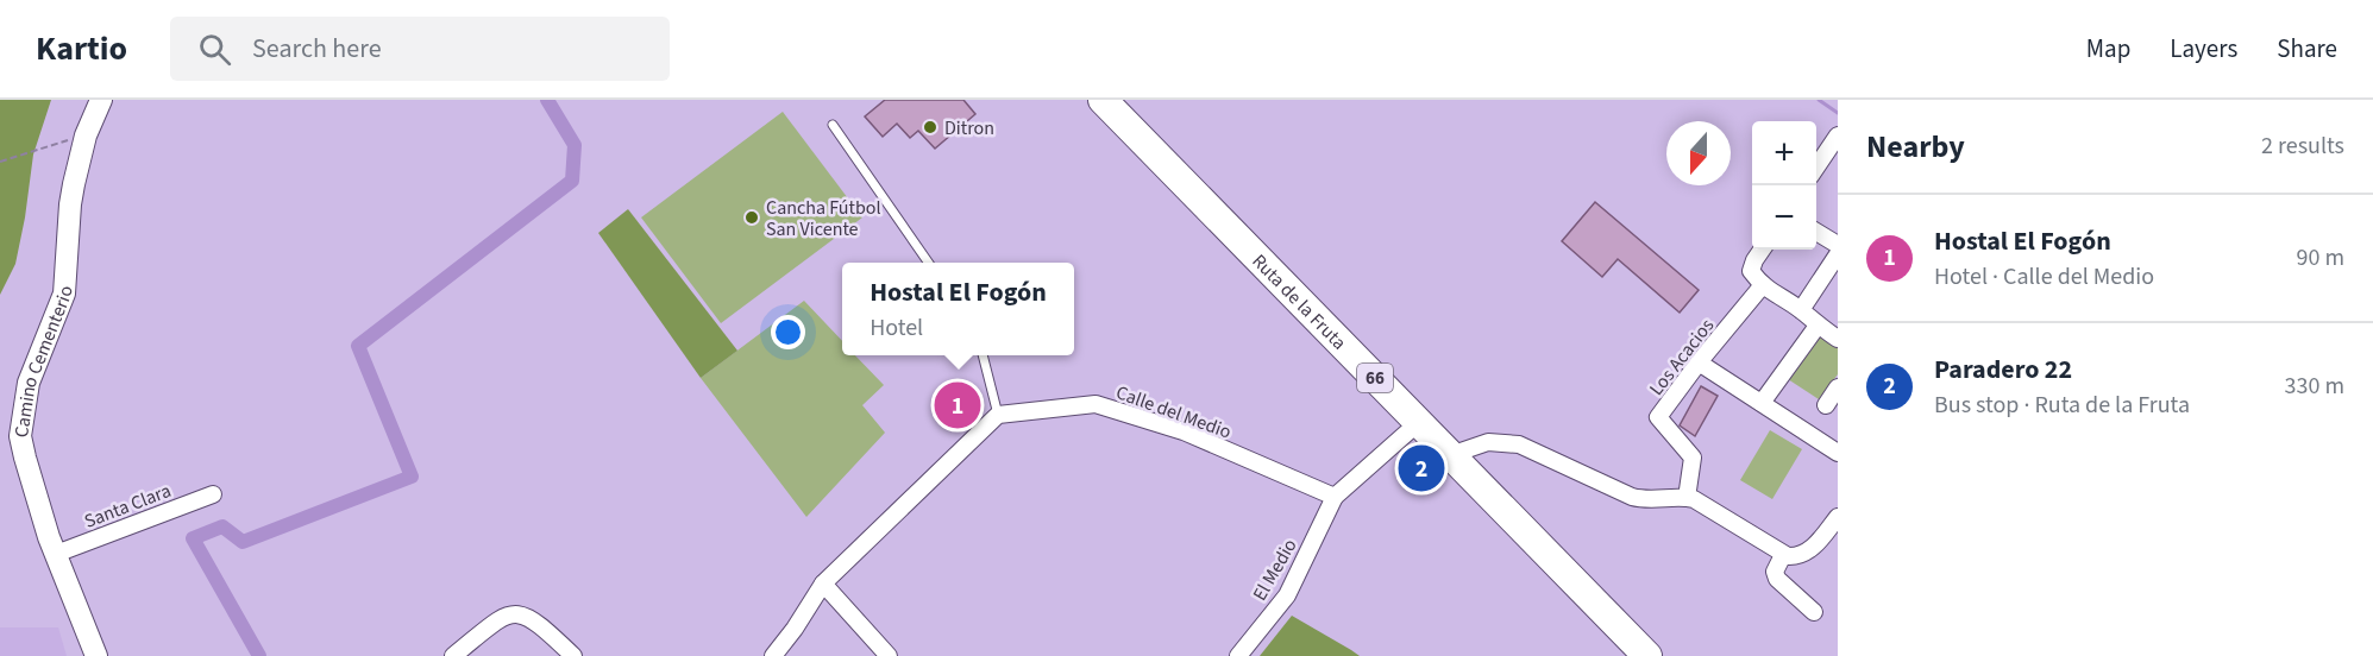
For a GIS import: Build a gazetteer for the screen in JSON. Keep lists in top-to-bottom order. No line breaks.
{"streets":{"highway":["Ruta de la Fruta","66"],"street":["Los Acacios","Camino Cementerio","Calle del Medio","Santa Clara","El Medio"]},"crossings":[["Camino Cementerio","Santa Clara"],["Calle del Medio","El Medio"]],"places":["Ditron","Cancha Fútbol San Vicente"],"north":"bottom","page":{"header":"Kartio","search":"Search here","nav":["Map","Layers","Share"],"heading":["Nearby","2 results"],"map_buttons":["+","−"],"list":[{"mark":"1","name":"Hostal El Fogón","note":"Hotel · Calle del Medio","value":"90 m"},{"mark":"2","name":"Paradero 22","note":"Bus stop · Ruta de la Fruta","value":"330 m"}],"popup":["Hostal El Fogón","Hotel"],"pins":["1","2"]}}
